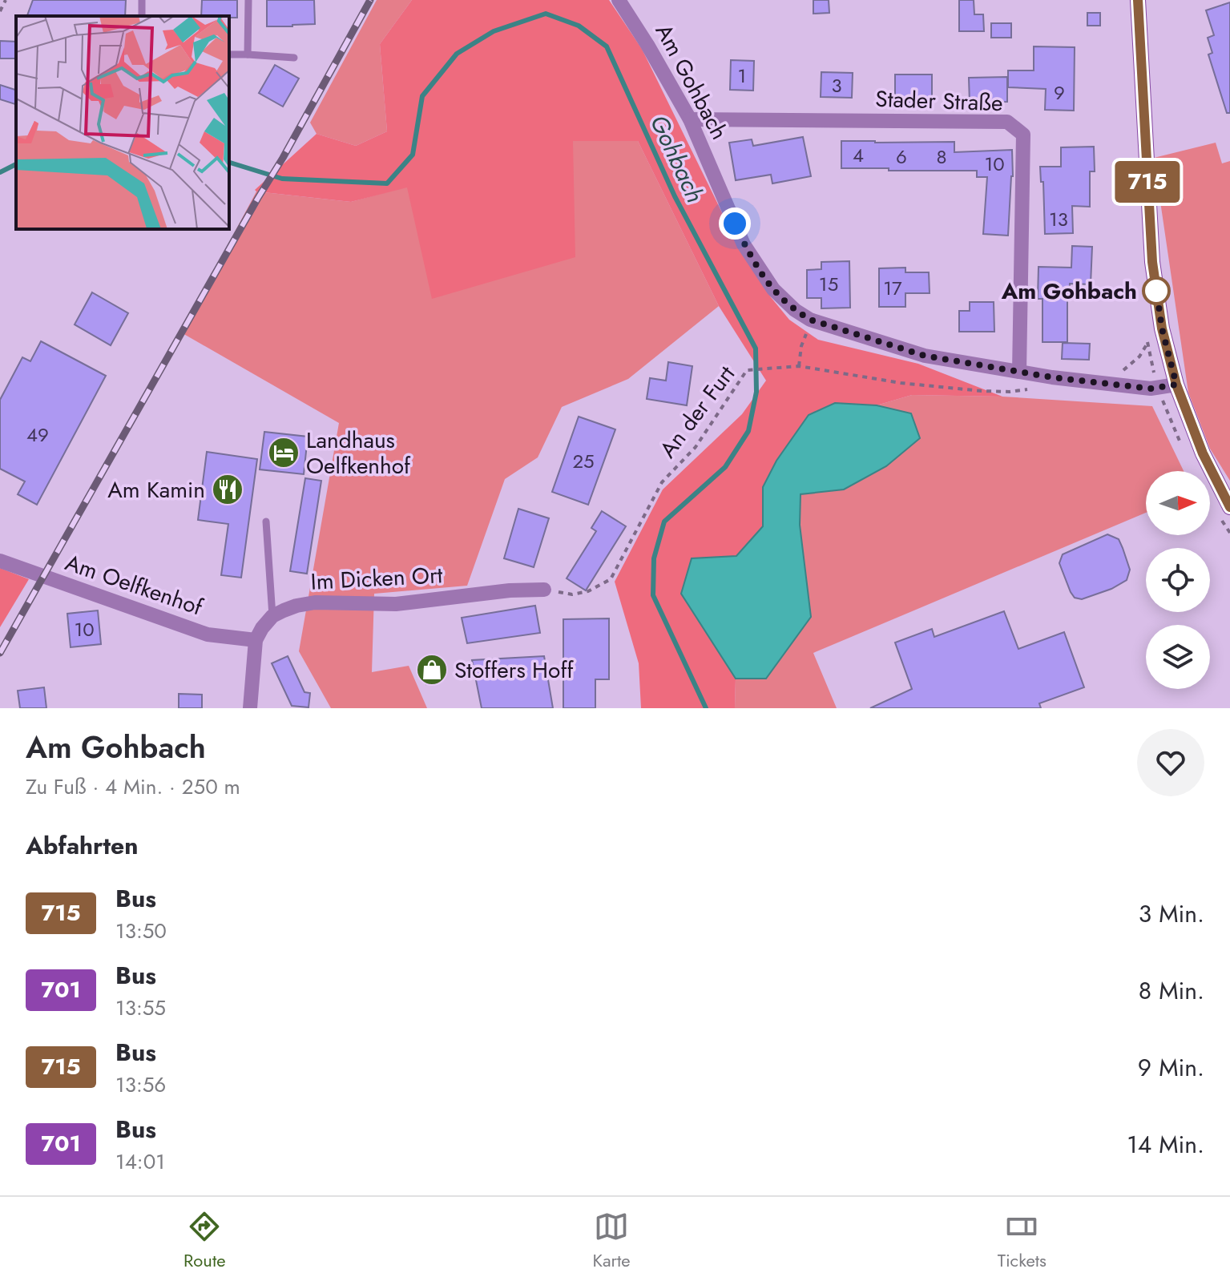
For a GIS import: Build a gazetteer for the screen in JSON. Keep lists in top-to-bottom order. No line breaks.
{"streets":{"street":["Am Gohbach","Stader Straße","Im Dicken Ort","Am Oelfkenhof"],"path":["An der Furt"]},"crossings":[["Am Gohbach","Stader Straße"],["Am Gohbach","An der Furt"],["An der Furt","Im Dicken Ort"]],"water":["Gohbach"],"places":{"other":["Am Gohbach"],"hotel":["Landhaus Oelfkenhof"],"restaurant":["Am Kamin"],"shop":["Stoffers Hoff"]},"lines":["bus line 715"],"house_numbers":["1","3","9","4","6","8","10","13","15","17","49","25","10"],"north":"right","page":{"on_map":"715","heading":[["Am Gohbach","Zu Fuß · 4 Min. · 250 m"],"Abfahrten"],"list":[{"mark":"715","name":"Bus","note":"13:50","value":"3 Min."},{"mark":"701","name":"Bus","note":"13:55","value":"8 Min."},{"mark":"715","name":"Bus","note":"13:56","value":"9 Min."},{"mark":"701","name":"Bus","note":"14:01","value":"14 Min."}],"tabs":["Route","Karte","Tickets"]}}
